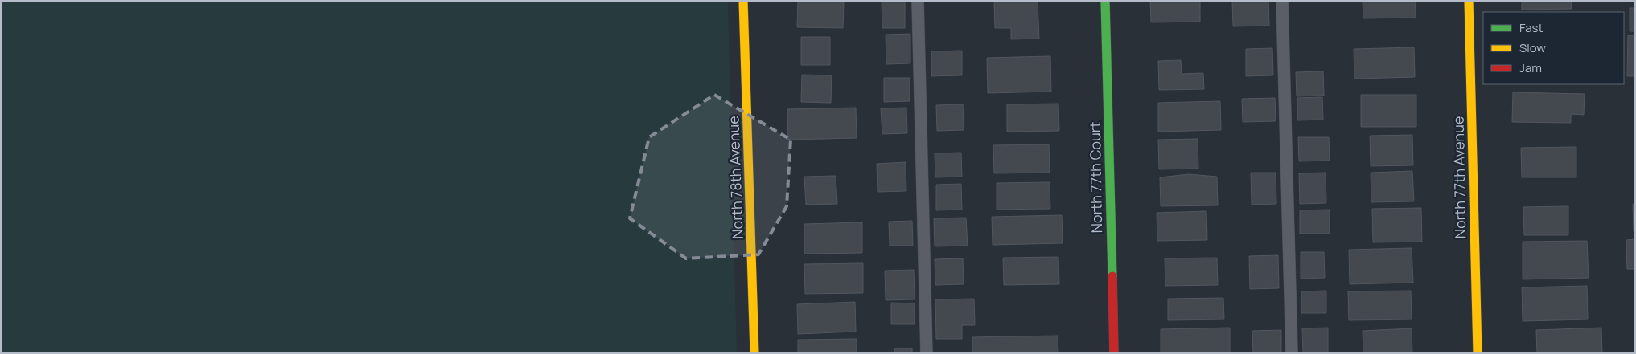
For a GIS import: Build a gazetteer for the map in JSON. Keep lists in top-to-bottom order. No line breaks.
{"streets":{"street":["North 78th Avenue","North 77th Court","North 77th Avenue"]},"legend":["Fast","Slow","Jam"]}
